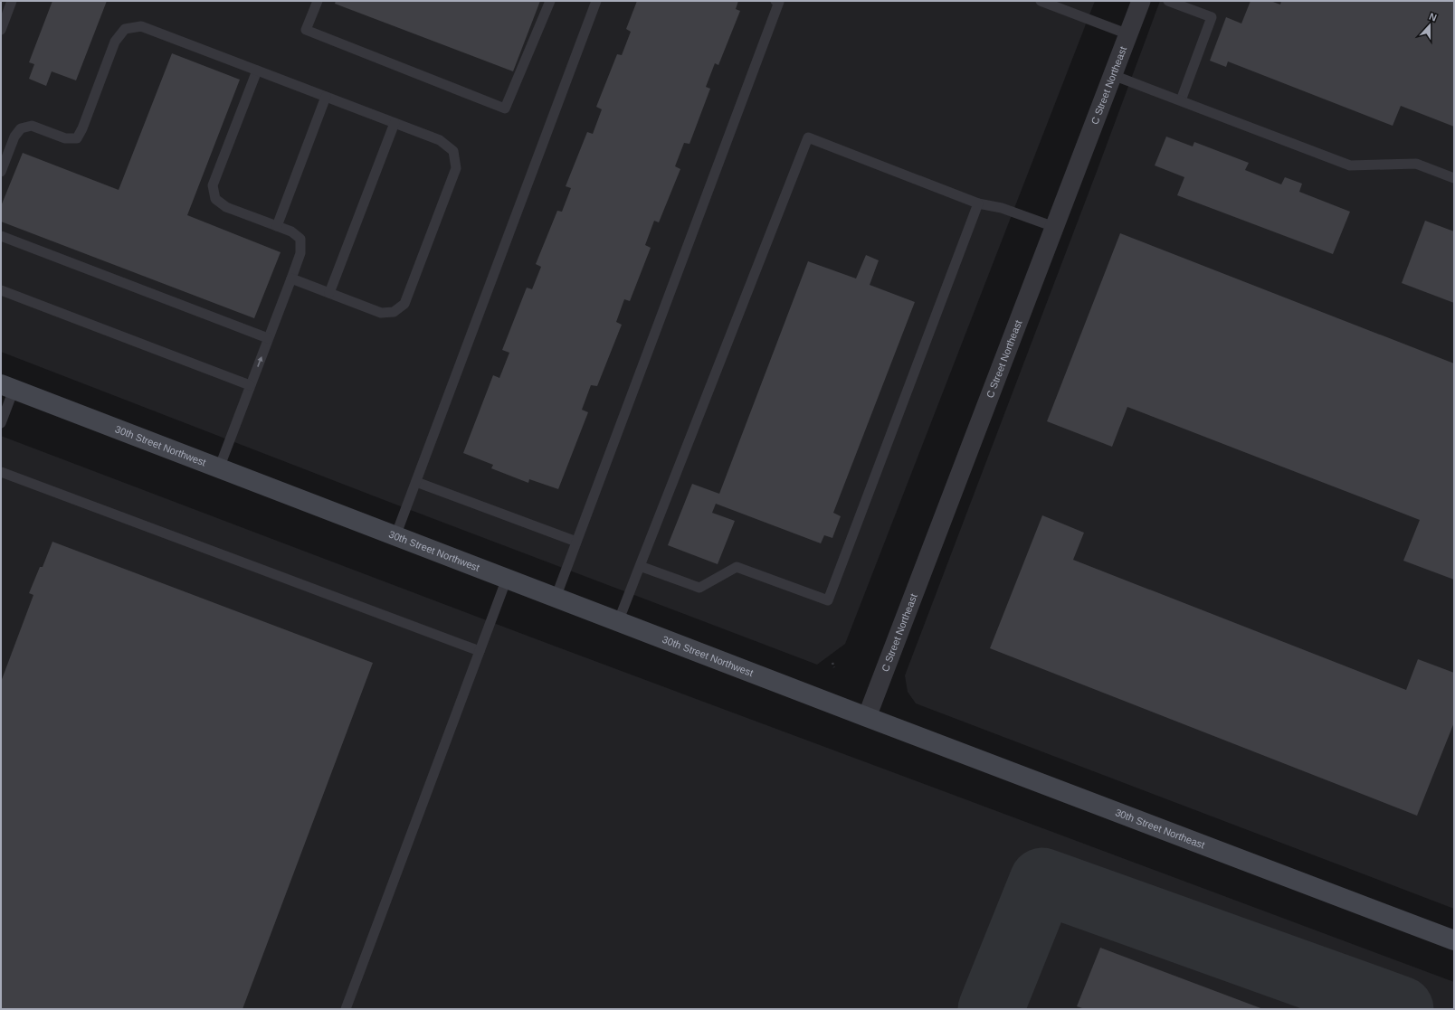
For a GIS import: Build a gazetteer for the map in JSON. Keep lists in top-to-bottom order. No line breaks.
{"streets":{"street":["C Street Northeast","30th Street Northwest","30th Street Northeast"]},"crossings":[["C Street Northeast","30th Street Northwest"],["C Street Northeast","30th Street Northeast"],["30th Street Northwest","30th Street Northeast"]],"north":"top"}
